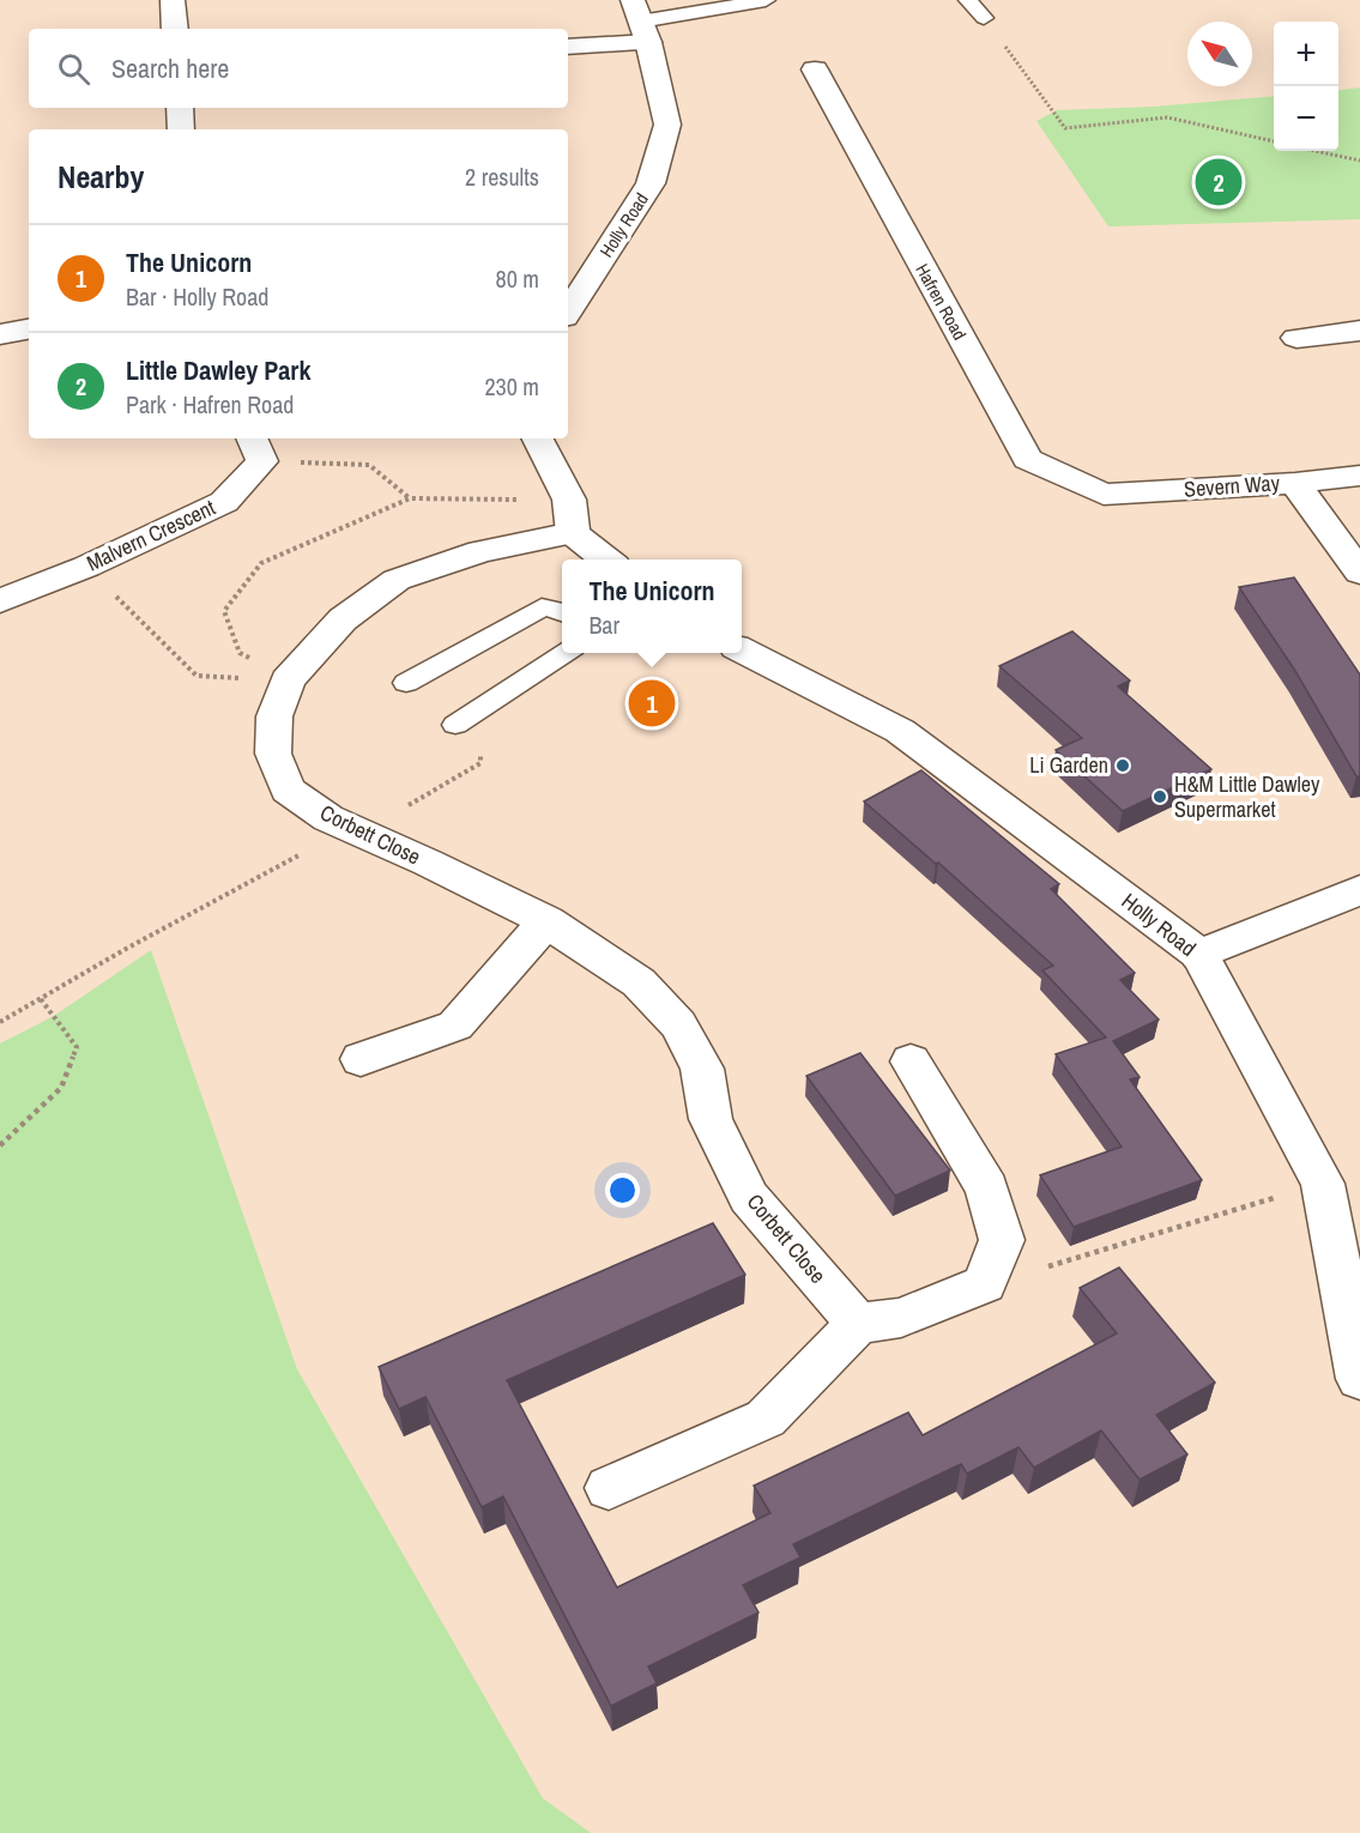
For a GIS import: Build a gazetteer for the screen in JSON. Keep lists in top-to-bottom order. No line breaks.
{"streets":{"street":["Holly Road","Hafren Road","Severn Way","Malvern Crescent","Corbett Close"]},"crossings":[["Hafren Road","Severn Way"]],"places":["Li Garden","H&M Little Dawley Supermarket"],"north":"top left","page":{"map_buttons":["+","−"],"search":"Search here","heading":["Nearby","2 results"],"pins":["2","1"],"list":[{"mark":"1","name":"The Unicorn","note":"Bar · Holly Road","value":"80 m"},{"mark":"2","name":"Little Dawley Park","note":"Park · Hafren Road","value":"230 m"}],"popup":["The Unicorn","Bar"]}}
